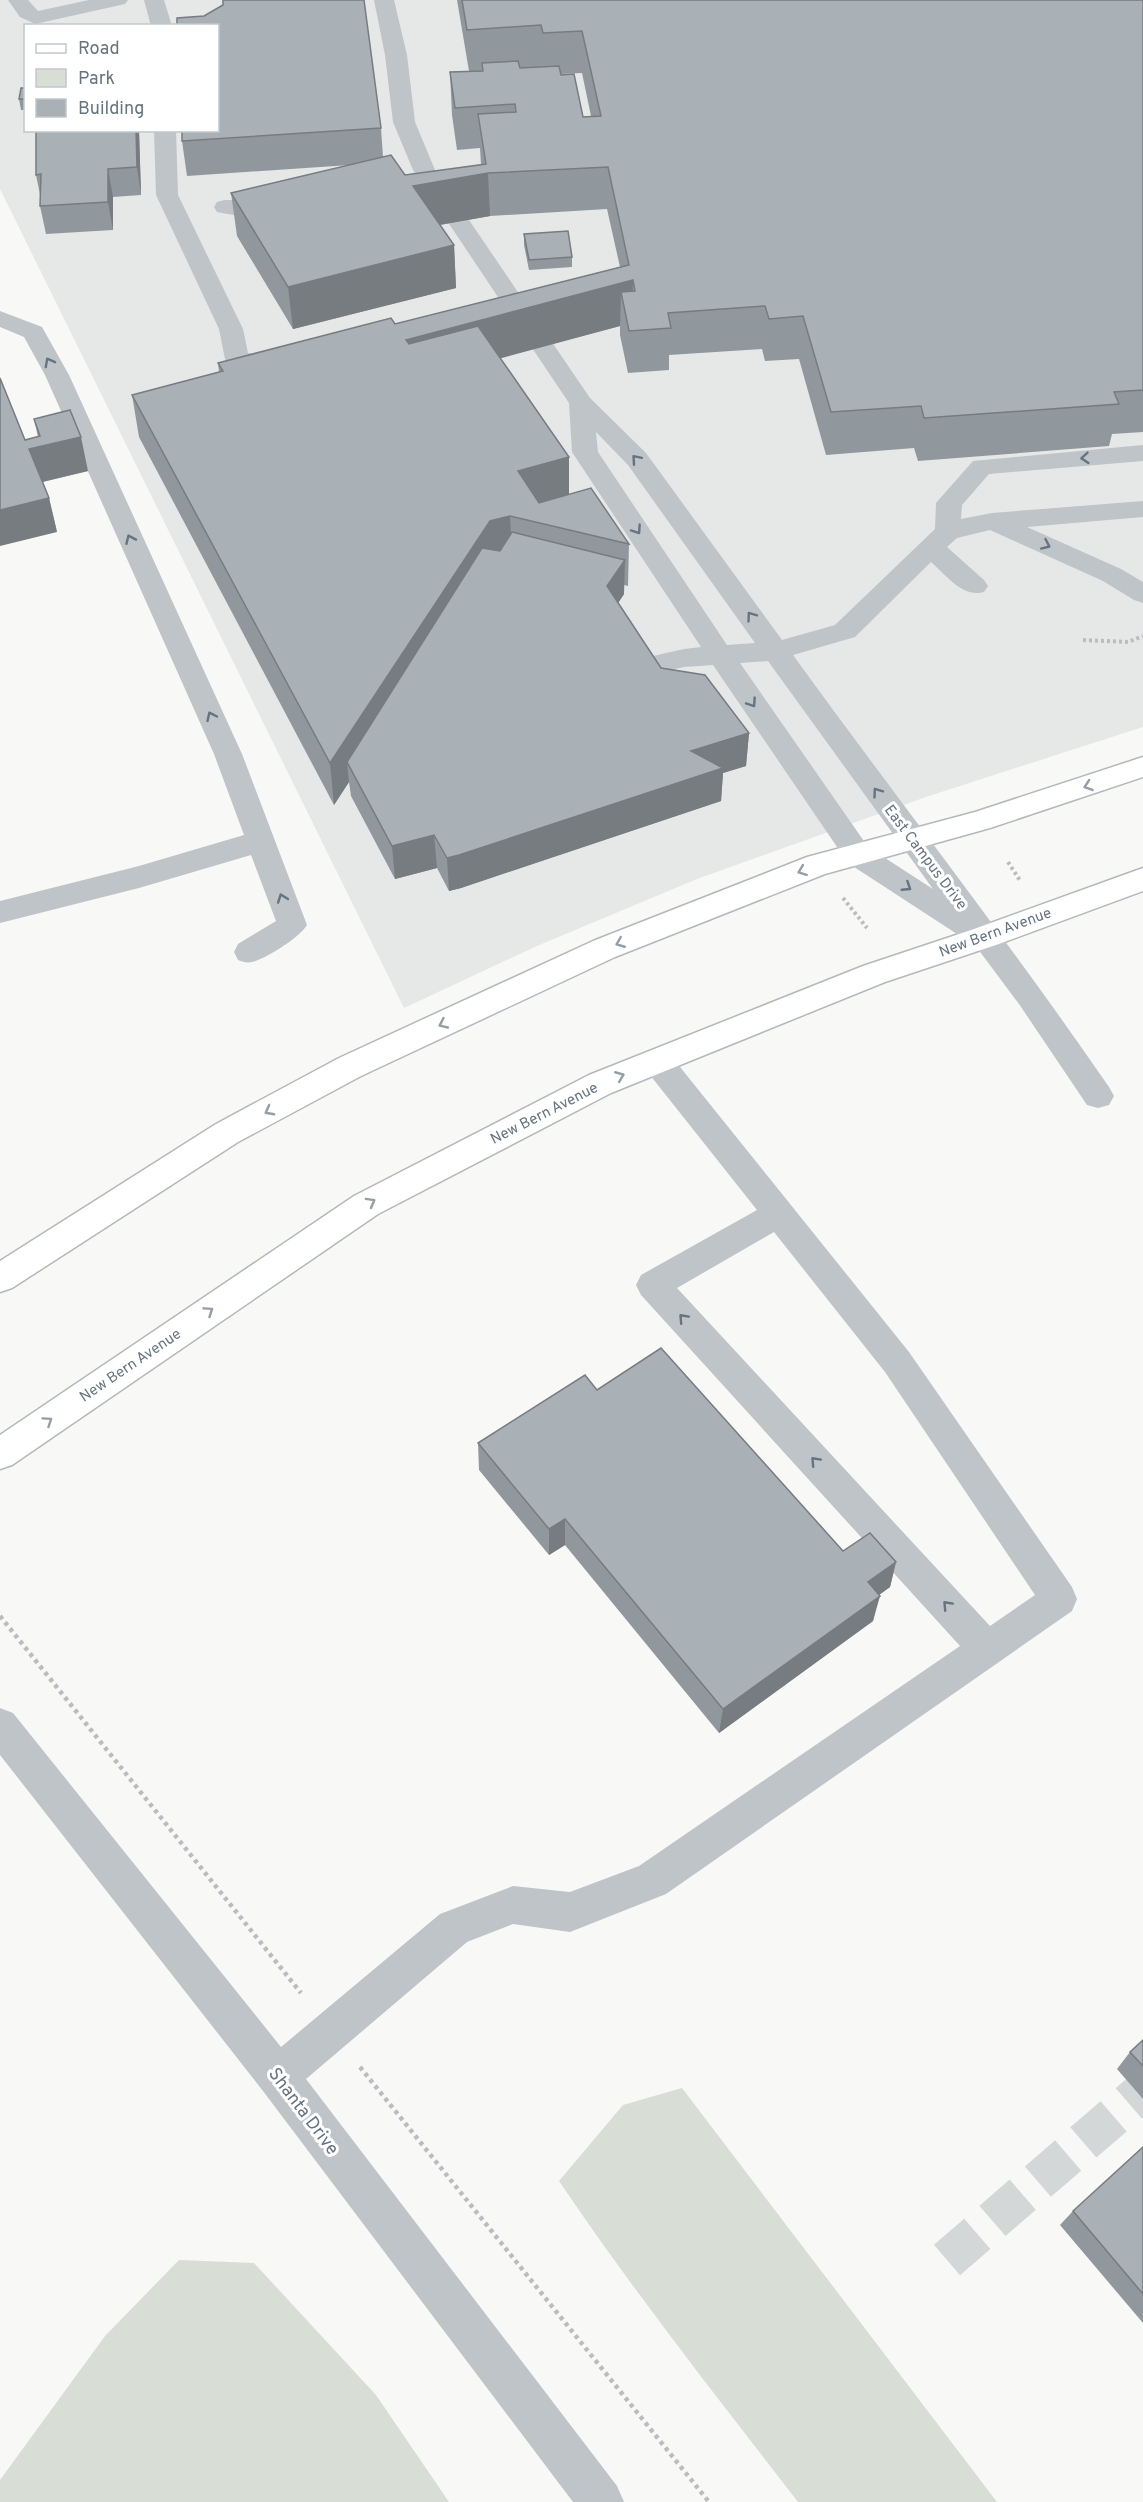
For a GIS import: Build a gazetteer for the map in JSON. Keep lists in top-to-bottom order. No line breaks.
{"streets":{"main road":["New Bern Avenue"],"street":["East Campus Drive","Shanta Drive"]},"crossings":[["East Campus Drive","New Bern Avenue"]],"legend":["Road","Park","Building"]}
